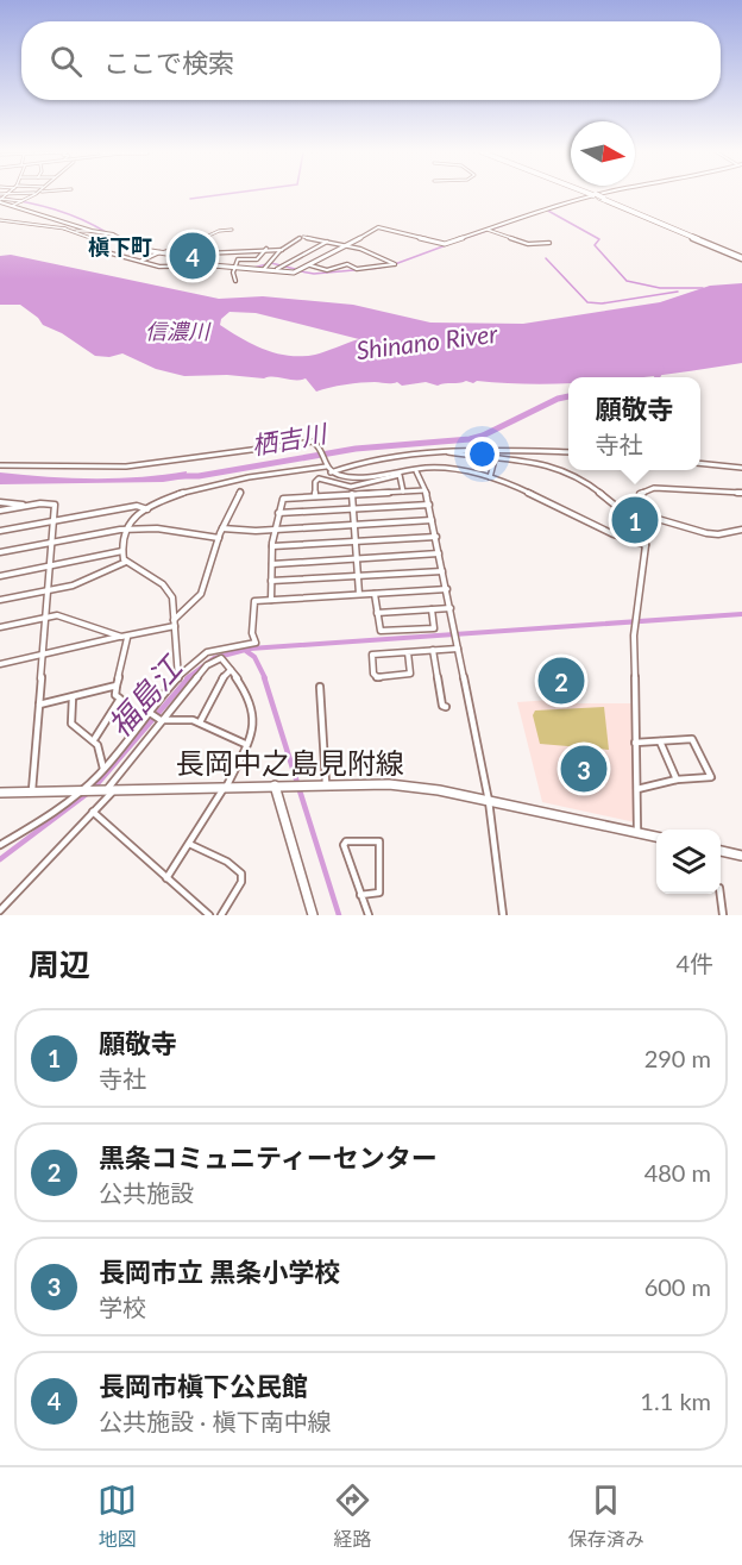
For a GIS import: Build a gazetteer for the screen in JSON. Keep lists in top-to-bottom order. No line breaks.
{"streets":{"main road":["長岡中之島見附線"]},"districts":["槇下町"],"water":["信濃川","Shinano River","栖吉川","福島江"],"north":"right","page":{"search":"ここで検索","pins":["4","1","2","3"],"popup":["願敬寺","寺社"],"heading":["周辺","4件"],"list":[{"mark":"1","name":"願敬寺","note":"寺社","value":"290 m"},{"mark":"2","name":"黒条コミュニティーセンター","note":"公共施設","value":"480 m"},{"mark":"3","name":"長岡市立 黒条小学校","note":"学校","value":"600 m"},{"mark":"4","name":"長岡市槇下公民館","note":"公共施設 · 槇下南中線","value":"1.1 km"}],"nav":["地図","経路","保存済み"]}}
